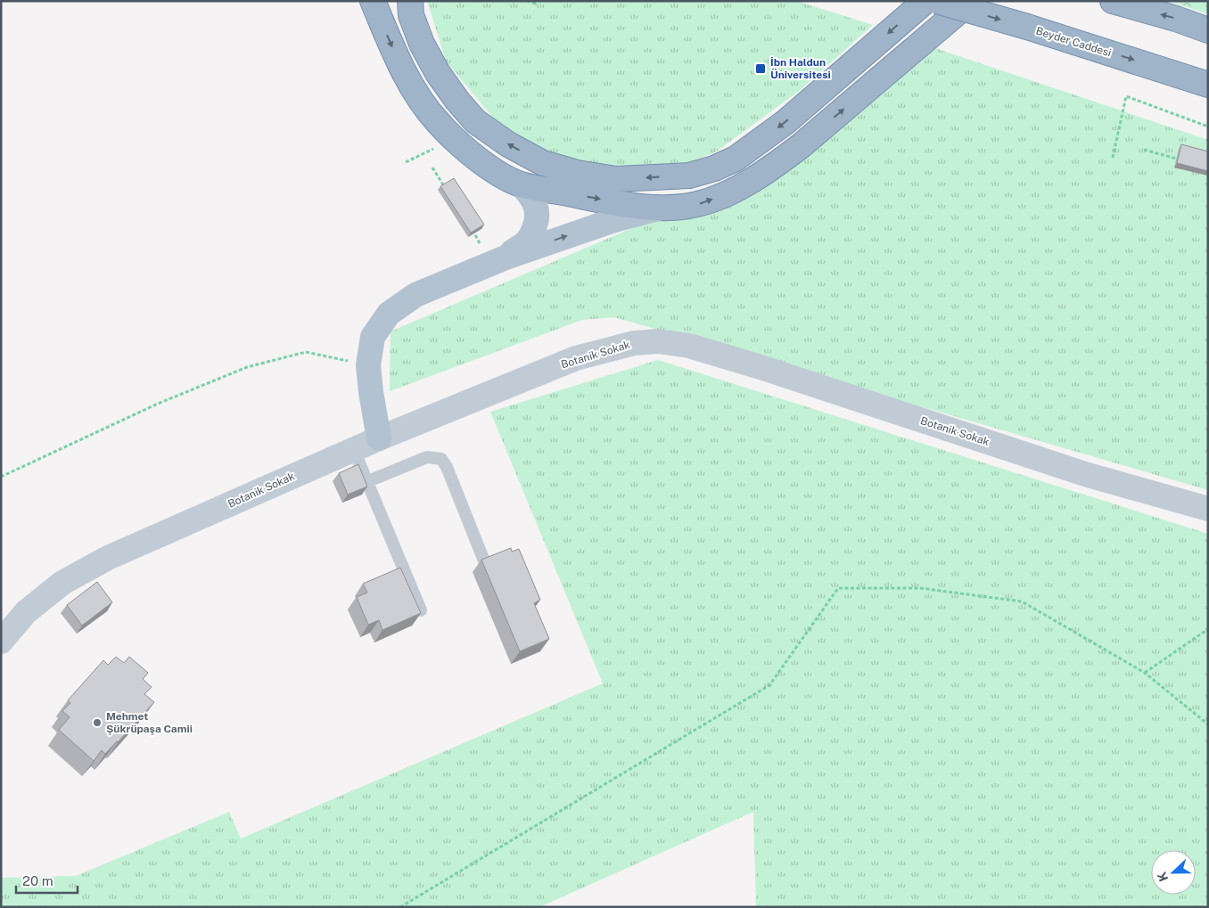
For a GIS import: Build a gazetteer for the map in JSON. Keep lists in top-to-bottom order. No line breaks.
{"streets":{"highway":["Beyder Caddesi"],"main road":["Botanik Sokak"]},"places":{"transit":["İbn Haldun Üniversitesi"],"other":["Mehmet Şükrüpaşa Camii"]},"scale_bar":"20 m","north":"left"}
